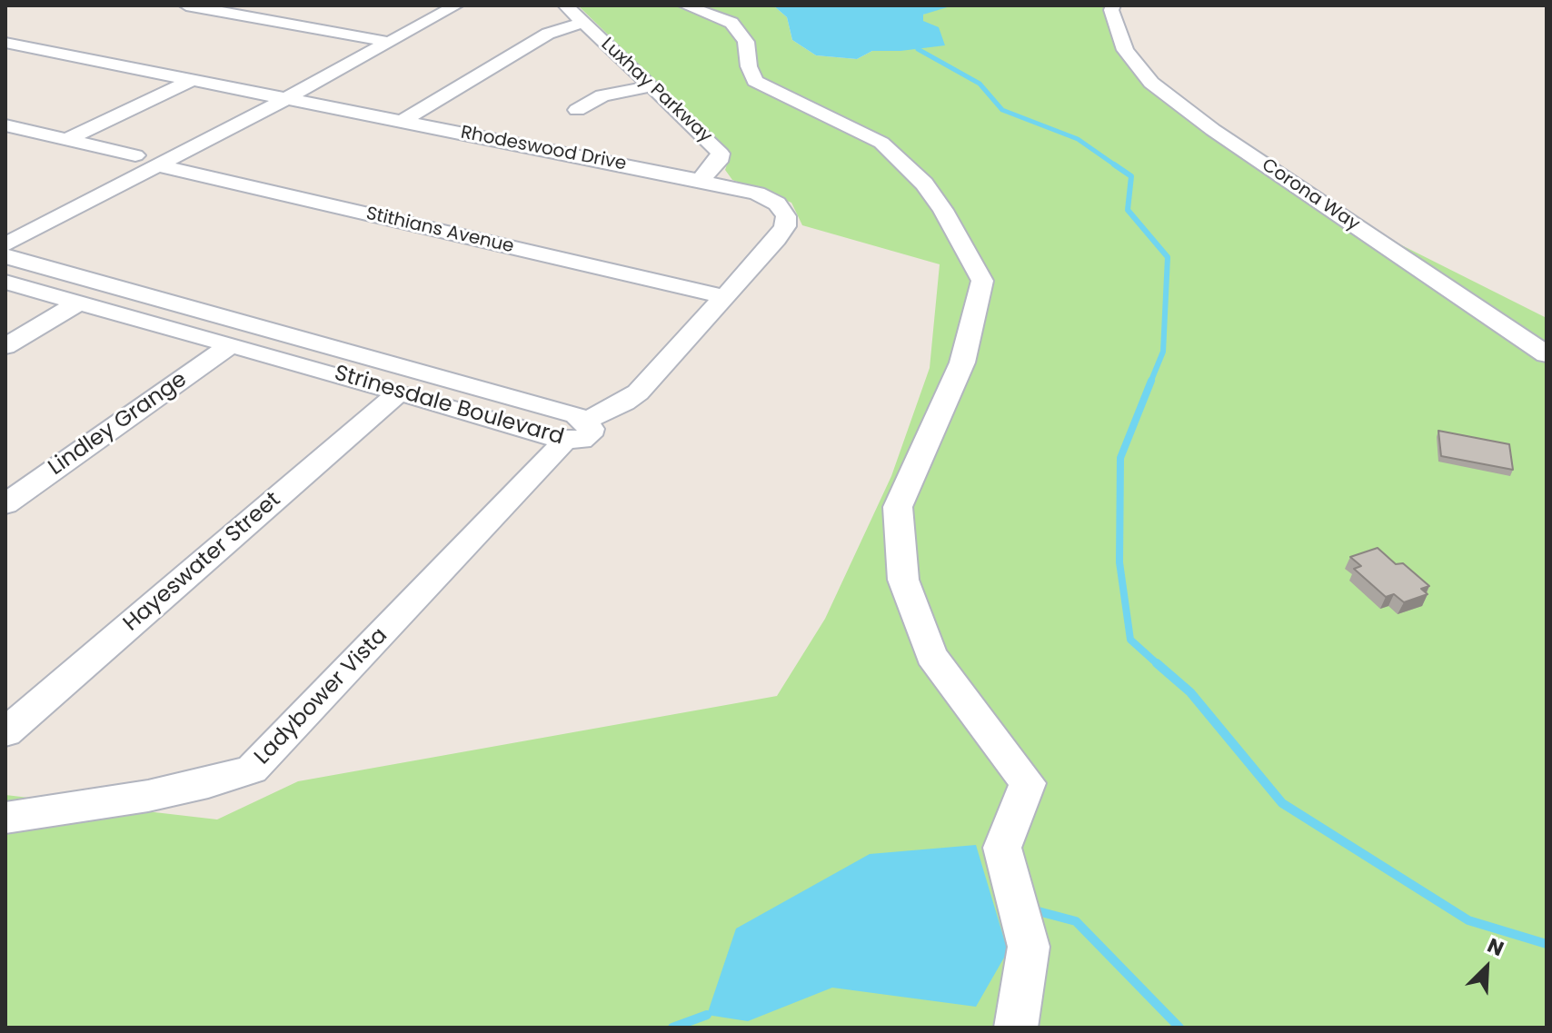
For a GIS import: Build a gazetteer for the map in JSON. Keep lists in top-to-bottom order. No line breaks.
{"streets":{"street":["Luxhay Parkway","Rhodeswood Drive","Corona Way","Stithians Avenue","Strinesdale Boulevard","Lindley Grange","Hayeswater Street","Ladybower Vista"]},"crossings":[["Luxhay Parkway","Rhodeswood Drive"],["Rhodeswood Drive","Stithians Avenue"],["Rhodeswood Drive","Strinesdale Boulevard"],["Rhodeswood Drive","Ladybower Vista"],["Strinesdale Boulevard","Lindley Grange"],["Strinesdale Boulevard","Hayeswater Street"],["Strinesdale Boulevard","Ladybower Vista"]],"north":"top right"}
